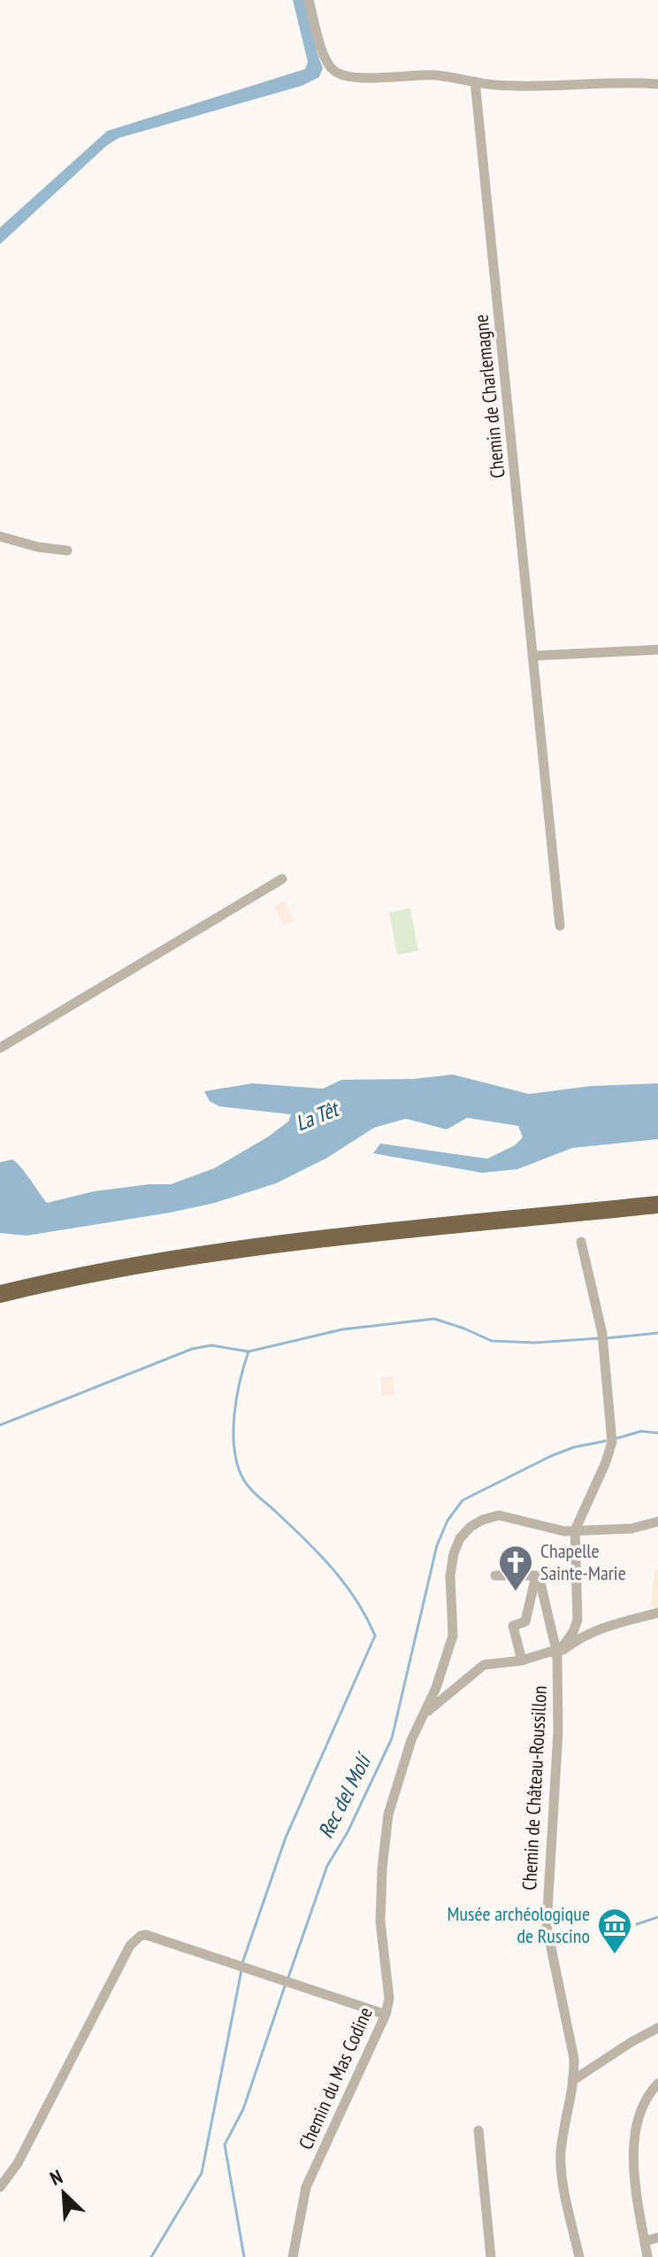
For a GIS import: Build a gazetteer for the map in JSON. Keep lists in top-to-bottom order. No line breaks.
{"streets":{"street":["Chemin de Charlemagne","Chemin de Château-Roussillon","Chemin du Mas Codine"]},"water":["La Têt","Rec del Molí"],"places":{"church":["Chapelle Sainte-Marie"],"museum":["Musée archéologique de Ruscino"]},"north":"top left"}
